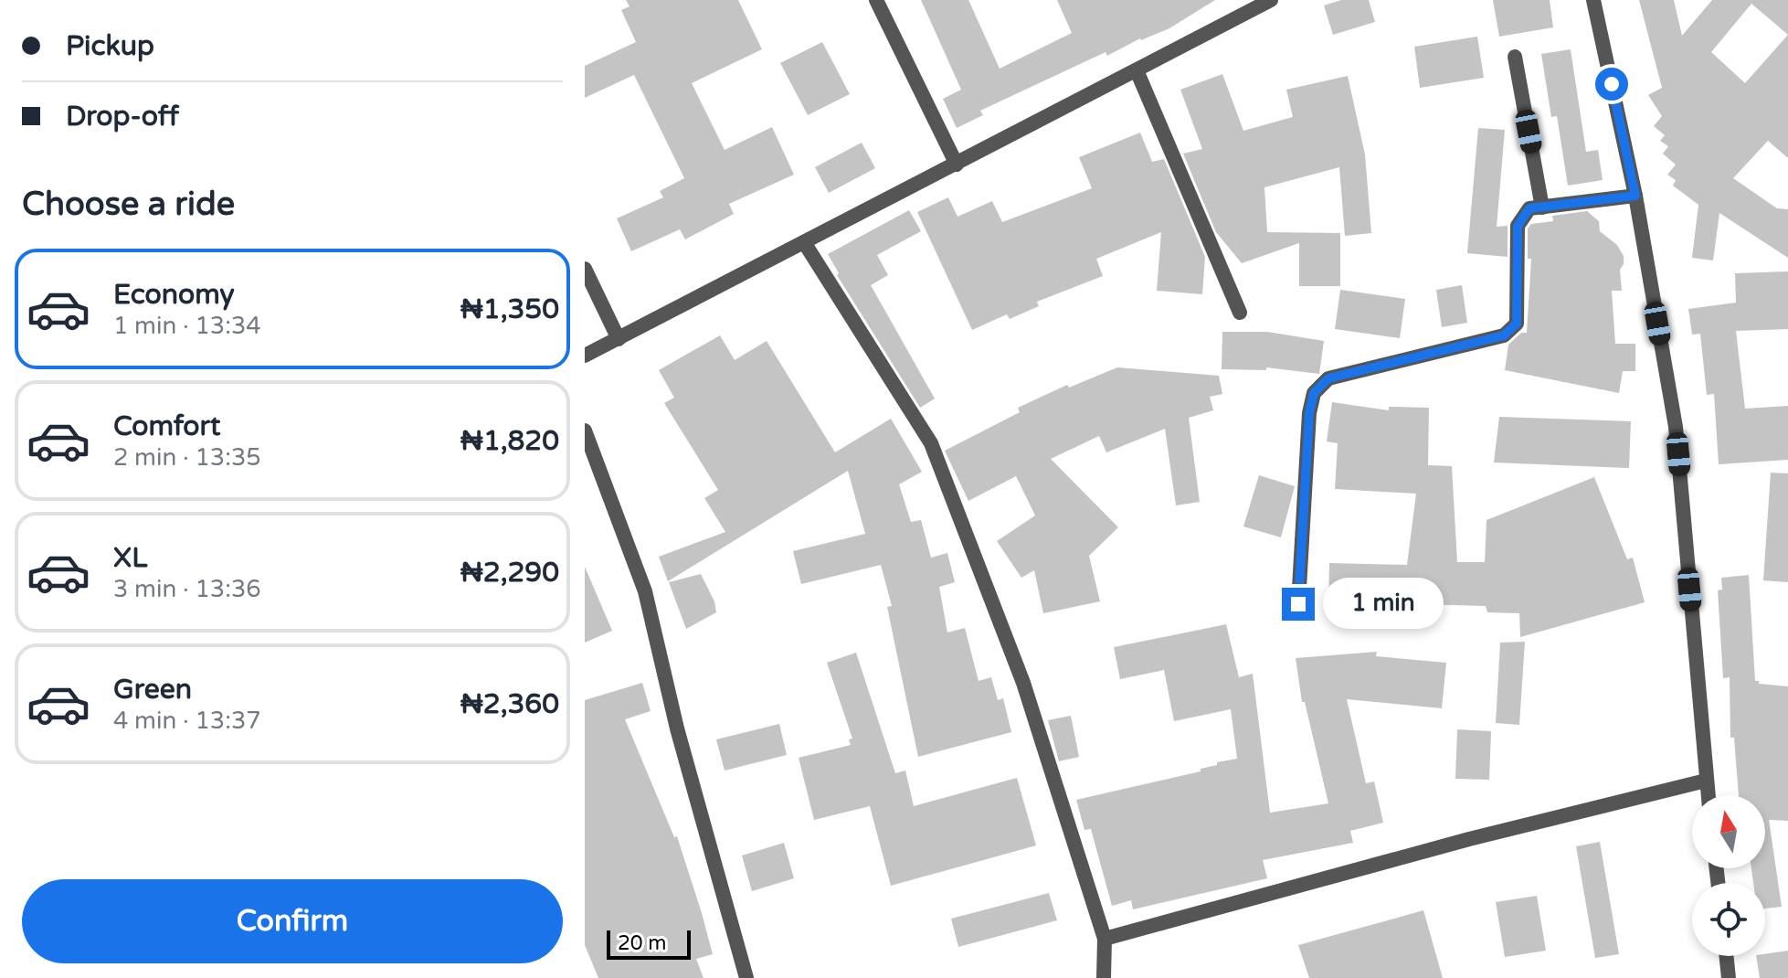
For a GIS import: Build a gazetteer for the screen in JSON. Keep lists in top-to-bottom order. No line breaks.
{"scale_bar":"20 m","north":"top","page":{"banner":["Pickup","Drop-off"],"heading":"Choose a ride","list":[{"name":"Economy","note":"1 min · 13:34","value":"₦1,350"},{"name":"Comfort","note":"2 min · 13:35","value":"₦1,820"},{"name":"XL","note":"3 min · 13:36","value":"₦2,290"},{"name":"Green","note":"4 min · 13:37","value":"₦2,360"}],"bubble":"1 min","buttons":"Confirm","scale":"20 m"}}
